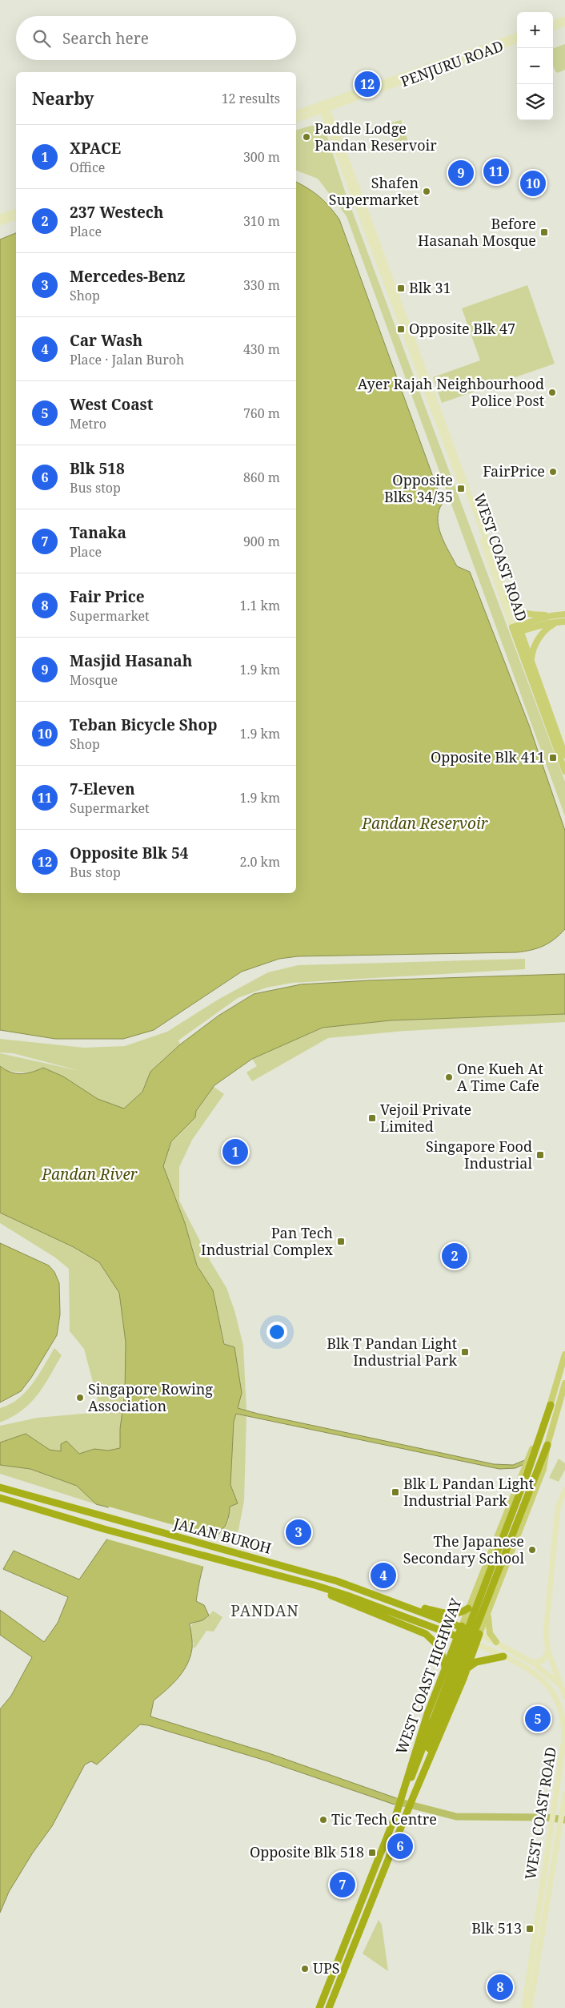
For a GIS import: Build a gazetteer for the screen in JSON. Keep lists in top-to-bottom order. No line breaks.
{"streets":{"highway":["JALAN BUROH","WEST COAST HIGHWAY"],"main road":["PENJURU ROAD","WEST COAST ROAD"]},"crossings":[["PENJURU ROAD","WEST COAST ROAD"],["WEST COAST ROAD","JALAN BUROH"],["WEST COAST ROAD","WEST COAST HIGHWAY"],["JALAN BUROH","WEST COAST HIGHWAY"]],"districts":["PANDAN"],"water":["Pandan Reservoir","Pandan River"],"places":{"other":["Paddle Lodge Pandan Reservoir","Shafen Supermarket","Ayer Rajah Neighbourhood Police Post","FairPrice","One Kueh At A Time Cafe","Singapore Rowing Association","The Japanese Secondary School","Tic Tech Centre","UPS"],"transit":["Before Hasanah Mosque","Blk 31","Opposite Blk 47","Opposite Blks 34/35","Opposite Blk 411","Vejoil Private Limited","Singapore Food Industrial","Pan Tech Industrial Complex","Blk T Pandan Light Industrial Park","Blk L Pandan Light Industrial Park","Opposite Blk 518","Blk 513"]},"page":{"map_buttons":["+","−"],"search":"Search here","pins":["12","11","9","10","1","2","3","4","5","6","7","8"],"heading":["Nearby","12 results"],"list":[{"mark":"1","name":"XPACE","note":"Office","value":"300 m"},{"mark":"2","name":"237 Westech","note":"Place","value":"310 m"},{"mark":"3","name":"Mercedes-Benz","note":"Shop","value":"330 m"},{"mark":"4","name":"Car Wash","note":"Place · Jalan Buroh","value":"430 m"},{"mark":"5","name":"West Coast","note":"Metro","value":"760 m"},{"mark":"6","name":"Blk 518","note":"Bus stop","value":"860 m"},{"mark":"7","name":"Tanaka","note":"Place","value":"900 m"},{"mark":"8","name":"Fair Price","note":"Supermarket","value":"1.1 km"},{"mark":"9","name":"Masjid Hasanah","note":"Mosque","value":"1.9 km"},{"mark":"10","name":"Teban Bicycle Shop","note":"Shop","value":"1.9 km"},{"mark":"11","name":"7-Eleven","note":"Supermarket","value":"1.9 km"},{"mark":"12","name":"Opposite Blk 54","note":"Bus stop","value":"2.0 km"}]}}
